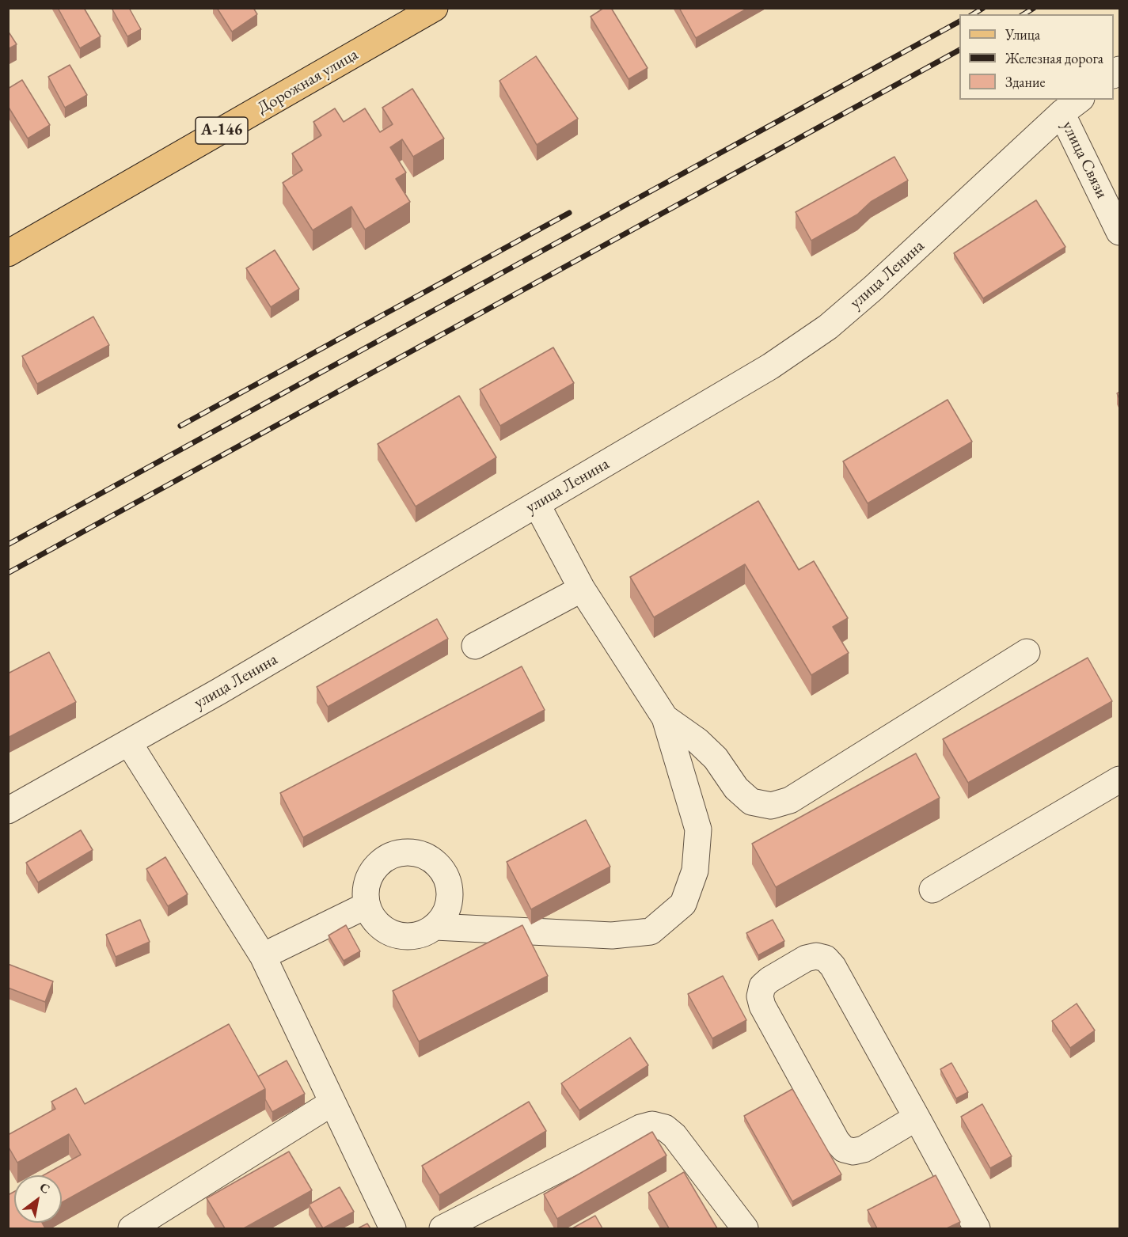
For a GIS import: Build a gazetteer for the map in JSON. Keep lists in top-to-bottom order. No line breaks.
{"streets":{"main road":["Дорожная улица","А-146"],"street":["улица Связи","улица Ленина"]},"crossings":[["улица Связи","улица Ленина"]],"legend":["Улица","Железная дорога","Здание"],"north":"top right"}
